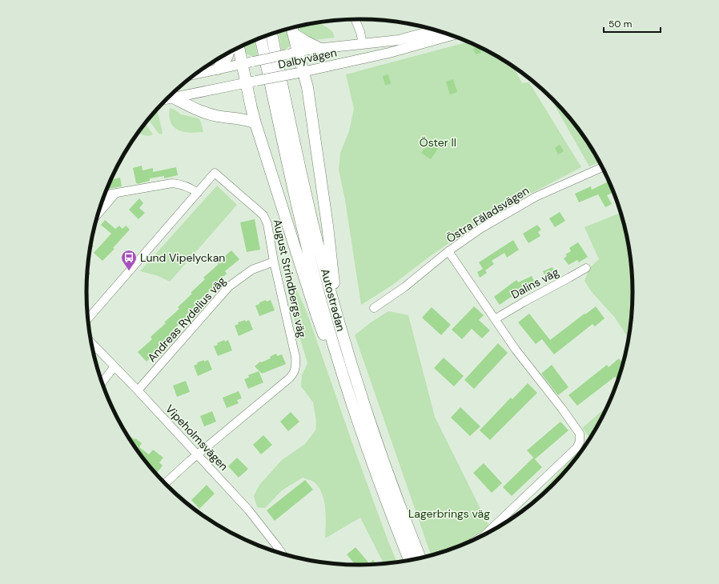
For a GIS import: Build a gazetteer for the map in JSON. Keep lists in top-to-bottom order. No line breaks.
{"streets":{"highway":["Autostradan"],"main road":["Dalbyvägen"],"street":["Östra Fäladsvägen","August Strindbergs väg","Dalins väg","Andreas Rydelius väg","Vipeholmsvägen"]},"crossings":[["August Strindbergs väg","Andreas Rydelius väg"],["August Strindbergs väg","Vipeholmsvägen"],["Andreas Rydelius väg","Vipeholmsvägen"]],"parks":["Öster II","Lagerbrings väg"],"places":{"bus stop":["Lund Vipelyckan"]},"scale_bar":"50 m"}
